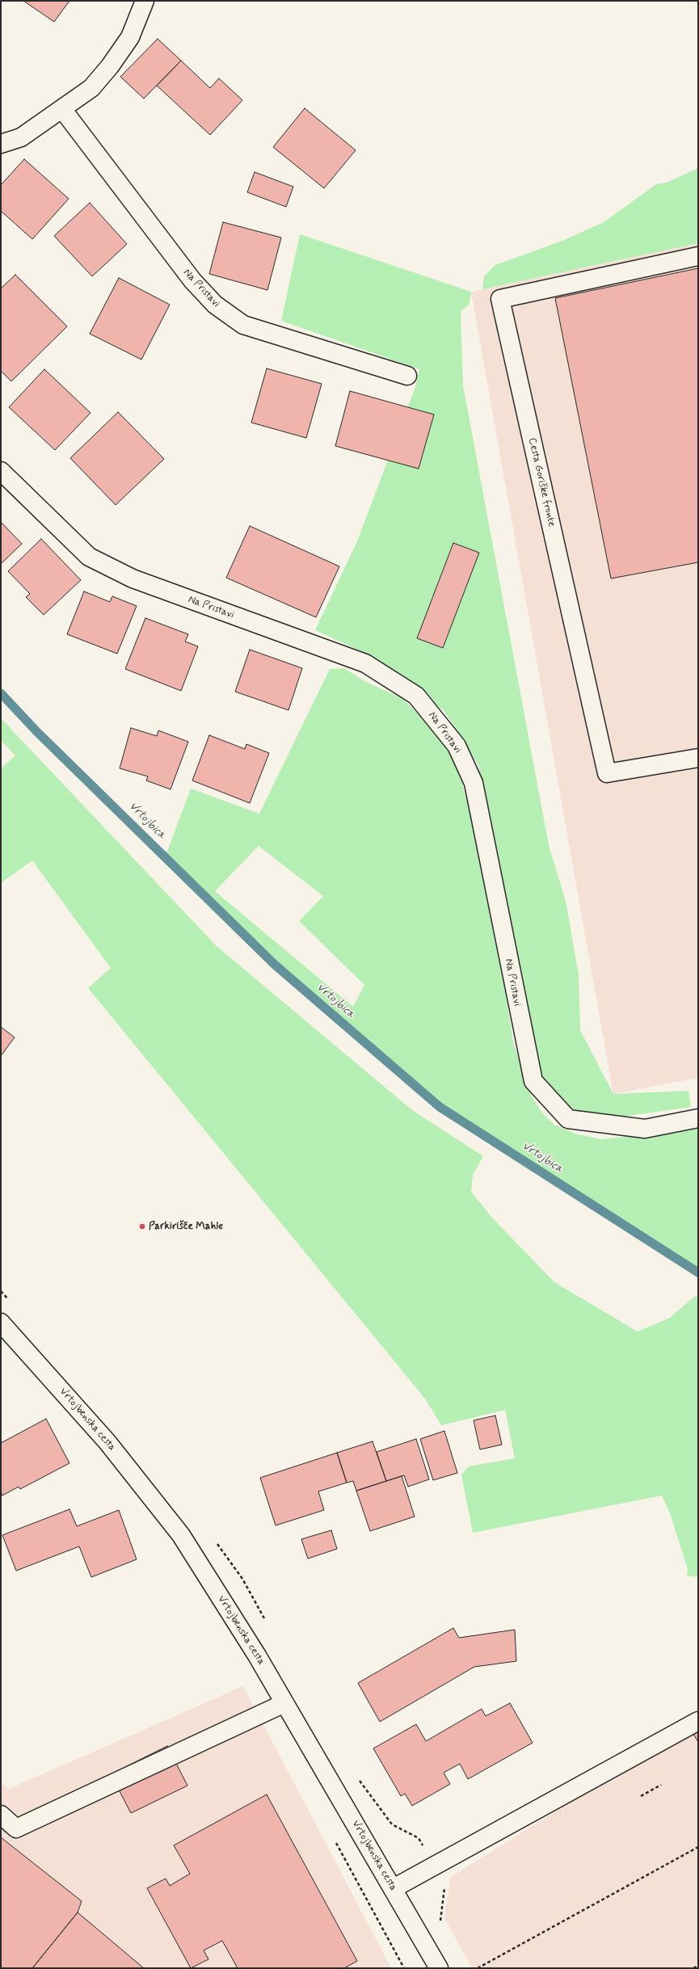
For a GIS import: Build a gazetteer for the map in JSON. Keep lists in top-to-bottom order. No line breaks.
{"streets":{"street":["Na Pristavi","Cesta Goriške fronte","Vrtojbenska cesta"]},"water":["Vrtojbica"],"places":["Parkirišče Mahle"]}
